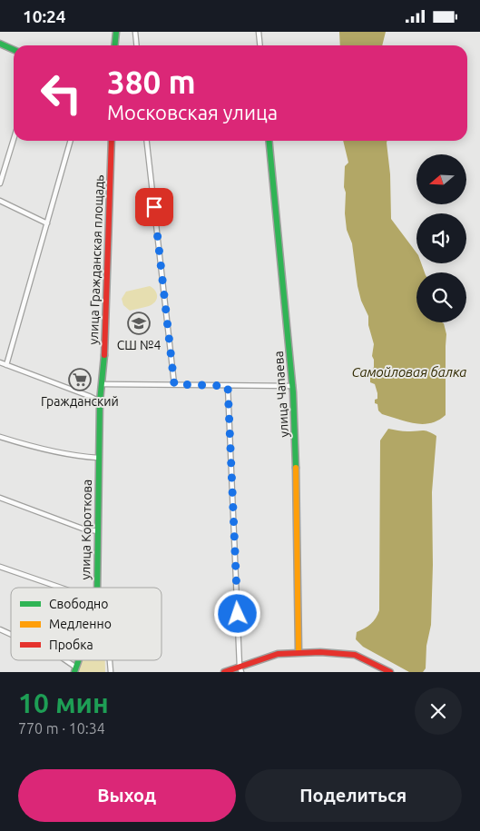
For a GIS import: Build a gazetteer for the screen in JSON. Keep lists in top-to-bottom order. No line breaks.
{"streets":{"street":["улица Гражданская площадь","улица Чапаева","улица Короткова"]},"crossings":[["улица Гражданская площадь","улица Короткова"]],"water":["Самойловая балка"],"places":{"school or university":["СШ №4"],"supermarket":["Гражданский"]},"legend":["Свободно","Медленно","Пробка"],"north":"left","page":{"status":"10:24","turn":["380 m","Московская улица"],"heading":["10 мин","770 m · 10:34"],"buttons":["Выход","Поделиться"]}}
